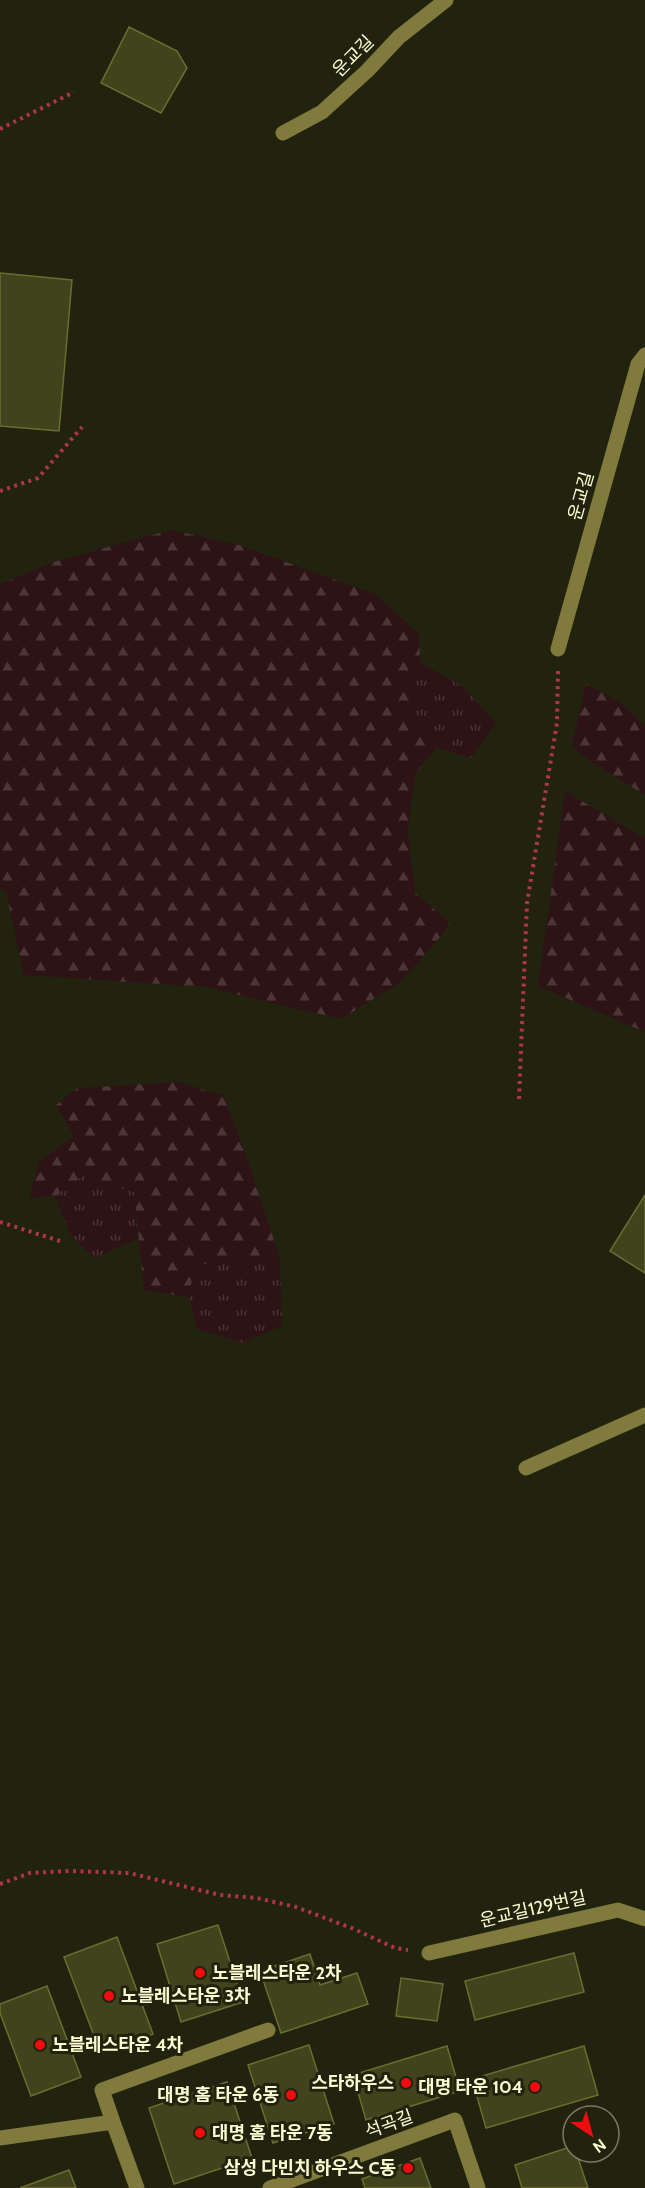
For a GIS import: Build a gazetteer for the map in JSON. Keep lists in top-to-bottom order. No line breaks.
{"streets":{"street":["운교길","운교길129번길","석곡길"]},"places":["노블레스타운 2차","노블레스타운 3차","노블레스타운 4차","스타하우스","대명 타운 104","대명 홈 타운 6동","대명 홈 타운 7동","삼성 다빈치 하우스 C동"],"north":"bottom right"}
